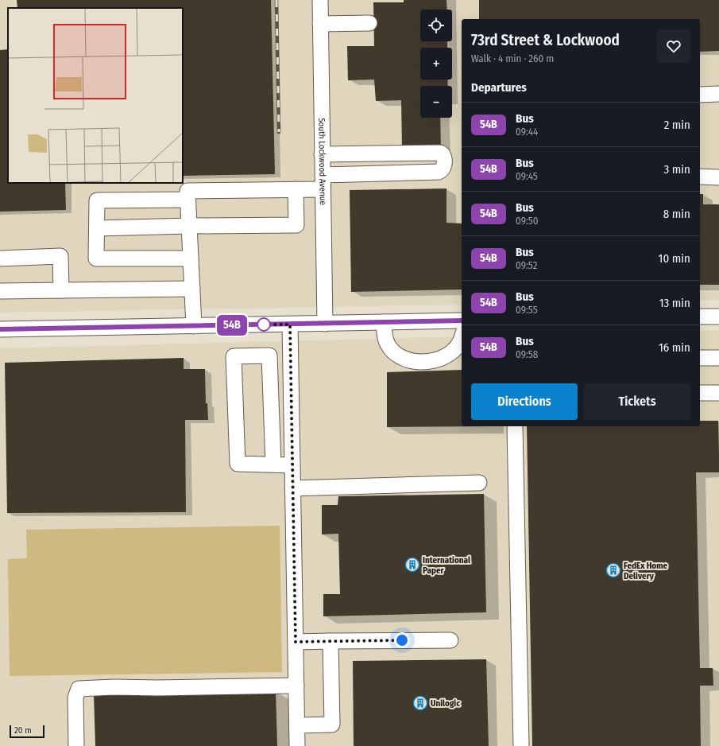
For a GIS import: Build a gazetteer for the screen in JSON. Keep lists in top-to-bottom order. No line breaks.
{"streets":{"street":["South Lockwood Avenue"]},"places":{"building":["International Paper","FedEx Home Delivery","Unilogic"]},"lines":["bus line 54B"],"scale_bar":"20 m","page":{"on_map":"54B","map_buttons":["+","−"],"heading":[["73rd Street & Lockwood","Walk · 4 min · 260 m"],"Departures"],"list":[{"mark":"54B","name":"Bus","note":"09:44","value":"2 min"},{"mark":"54B","name":"Bus","note":"09:45","value":"3 min"},{"mark":"54B","name":"Bus","note":"09:50","value":"8 min"},{"mark":"54B","name":"Bus","note":"09:52","value":"10 min"},{"mark":"54B","name":"Bus","note":"09:55","value":"13 min"},{"mark":"54B","name":"Bus","note":"09:58","value":"16 min"}],"buttons":["Directions","Tickets"],"scale":"20 m"}}
